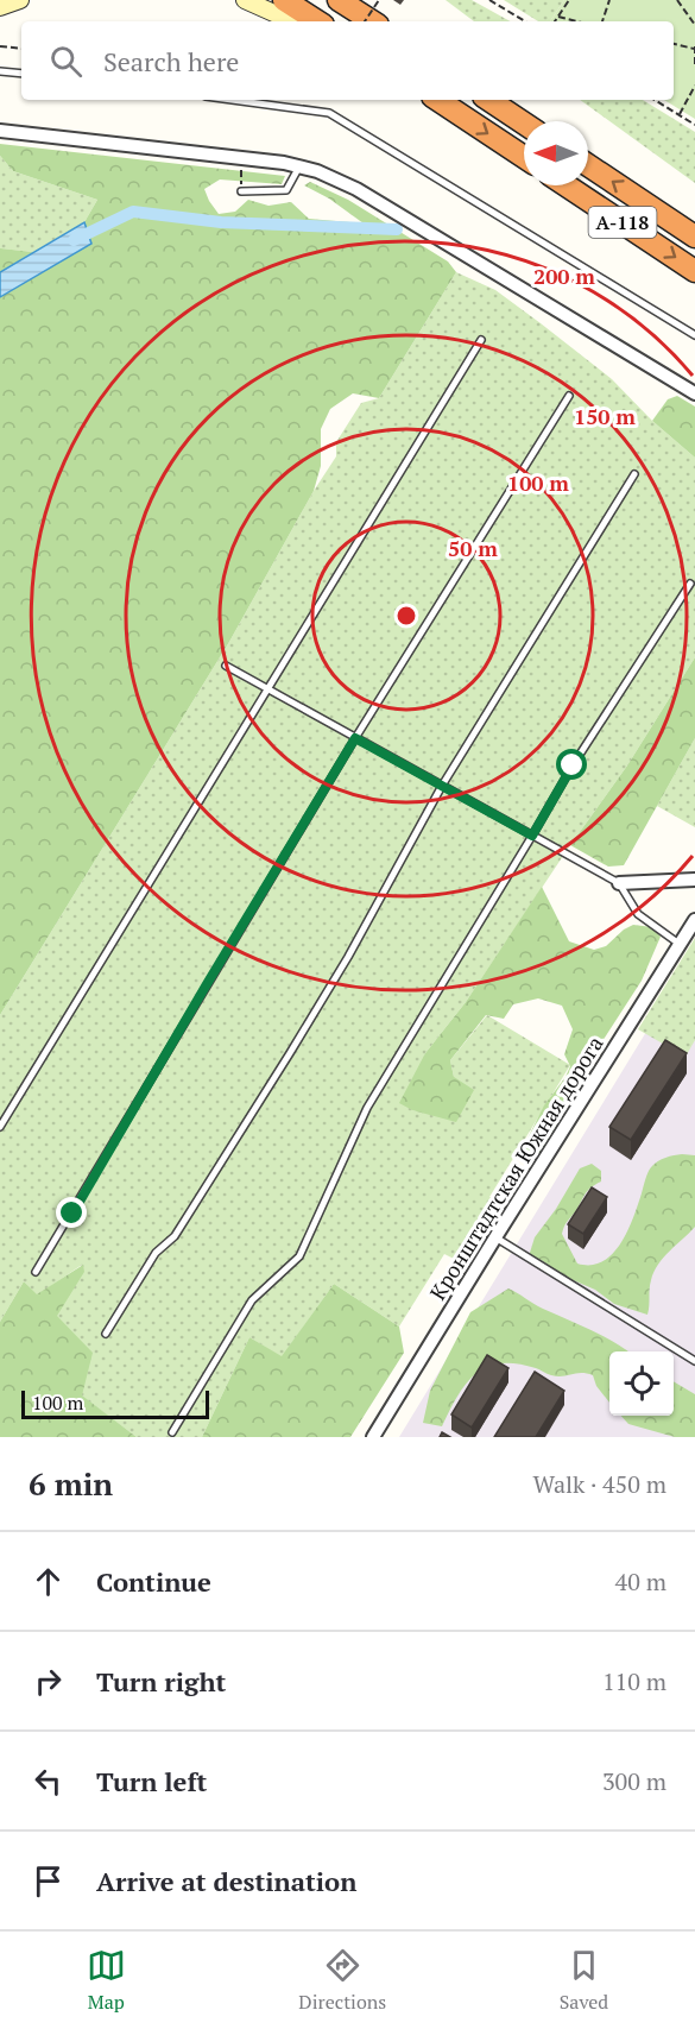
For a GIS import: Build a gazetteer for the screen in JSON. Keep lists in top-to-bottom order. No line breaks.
{"streets":{"highway":["А-118"],"street":["Кронштадтская Южная дорога"]},"scale_bar":"100 m","north":"left","page":{"search":"Search here","scale":"100 m","heading":["6 min","Walk · 450 m"],"list":[["Continue","40 m"],["Turn right","110 m"],["Turn left","300 m"],"Arrive at destination"],"nav":["Map","Directions","Saved"]},"rings":["200 m","150 m","100 m","50 m"]}
